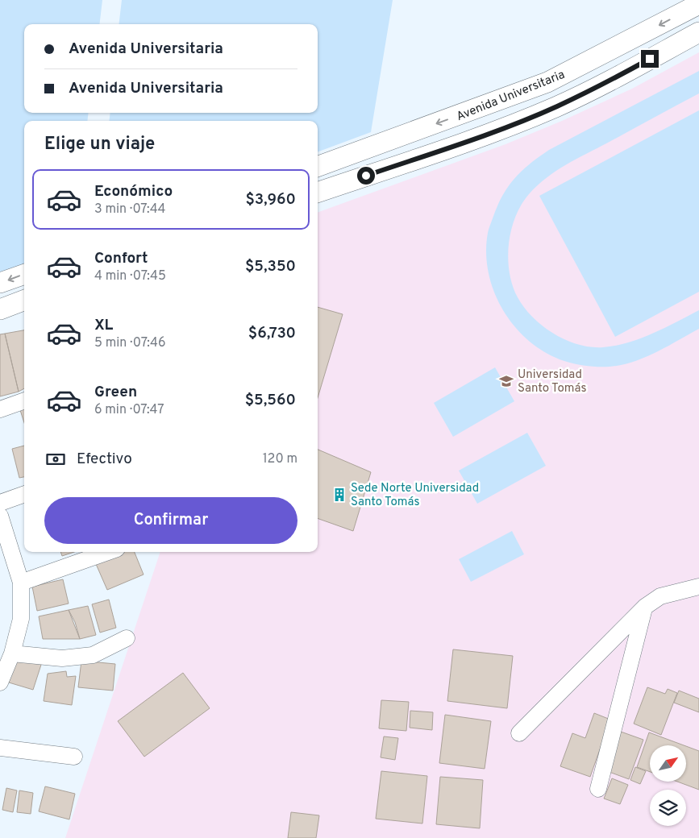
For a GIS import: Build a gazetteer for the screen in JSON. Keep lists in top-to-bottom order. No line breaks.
{"streets":{"main road":["Avenida Universitaria"]},"places":{"school or university":["Universidad Santo Tomás"],"building":["Sede Norte Universidad Santo Tomás"]},"north":"top right","page":{"banner":["Avenida Universitaria","Avenida Universitaria"],"heading":"Elige un viaje","list":[{"name":"Económico","note":"3 min · 07:44","value":"$3,960"},{"name":"Confort","note":"4 min · 07:45","value":"$5,350"},{"name":"XL","note":"5 min · 07:46","value":"$6,730"},{"name":"Green","note":"6 min · 07:47","value":"$5,560"}],"pay":["Efectivo","120 m"],"buttons":"Confirmar"}}
